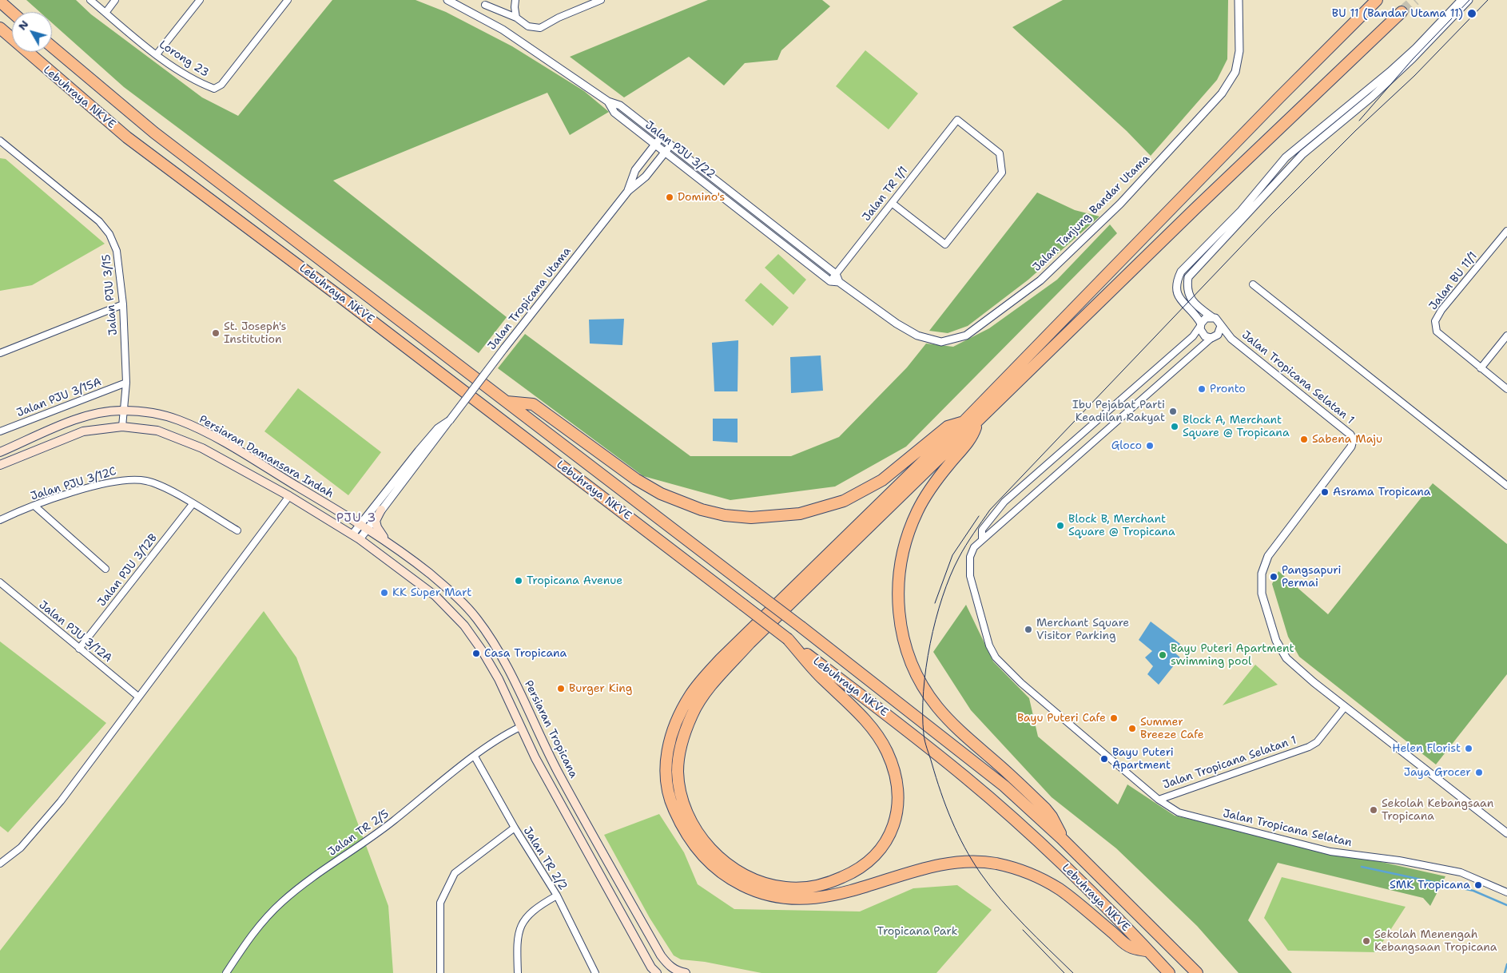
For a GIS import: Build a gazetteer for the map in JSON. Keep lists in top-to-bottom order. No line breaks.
{"streets":{"highway":["Lebuhraya NKVE"],"main road":["Persiaran Damansara Indah","Persiaran Tropicana"],"street":["Lorong 23","Jalan PJU 3/22","Jalan TR 1/1","Jalan Tanjung Bandar Utama","Jalan BU 11/1","Jalan PJU 3/15","Jalan Tropicana Utama","Jalan Tropicana Selatan 1","Jalan PJU 3/15A","Jalan PJU 3/12C","Jalan PJU 3/12B","Jalan PJU 3/12A","Jalan Tropicana Selatan","Jalan TR 2/5","Jalan TR 2/2"]},"crossings":[["Jalan PJU 3/22","Jalan TR 1/1"],["Jalan PJU 3/22","Jalan Tanjung Bandar Utama"],["Jalan PJU 3/22","Jalan Tropicana Utama"],["Jalan PJU 3/15","Jalan PJU 3/15A"],["Jalan PJU 3/15","Persiaran Damansara Indah"],["Jalan Tropicana Utama","Persiaran Damansara Indah"],["Jalan Tropicana Utama","Persiaran Tropicana"],["Jalan Tropicana Selatan 1","Jalan Tropicana Selatan"],["Persiaran Damansara Indah","Persiaran Tropicana"],["Jalan PJU 3/12C","Jalan PJU 3/12B"],["Jalan PJU 3/12B","Jalan PJU 3/12A"],["Jalan TR 2/5","Jalan TR 2/2"]],"districts":["PJU 3"],"parks":["Tropicana Park"],"places":["BU 11 (Bandar Utama 11)","Domino's","St. Joseph's Institution","Pronto","Ibu Pejabat Parti Keadilan Rakyat","Block A, Merchant Square @ Tropicana","Sabena Maju","Gloco","Asrama Tropicana","Block B, Merchant Square @ Tropicana","Pangsapuri Permai","Tropicana Avenue","KK Super Mart","Merchant Square Visitor Parking","Casa Tropicana","Bayu Puteri Apartment swimming pool","Burger King","Bayu Puteri Cafe","Summer Breeze Cafe","Helen Florist","Bayu Puteri Apartment","Jaya Grocer","Sekolah Kebangsaan Tropicana","SMK Tropicana","Sekolah Menengah Kebangsaan Tropicana"],"north":"top left"}
